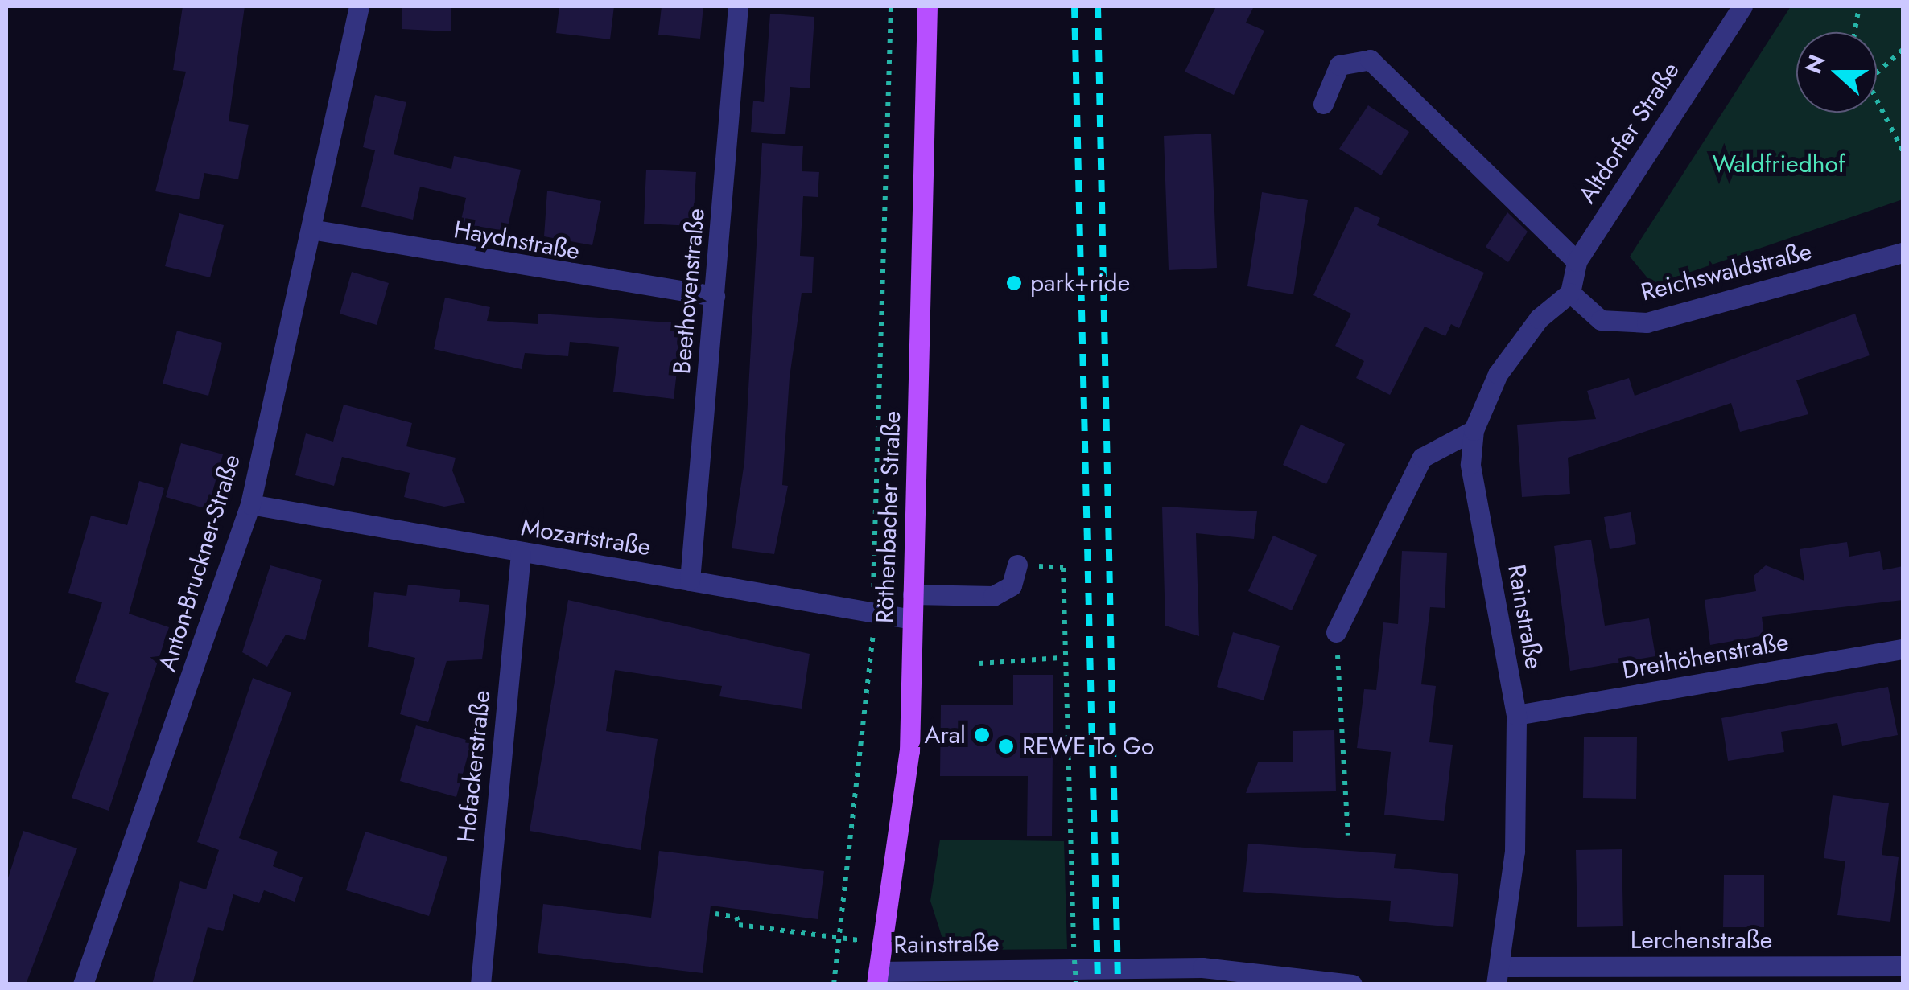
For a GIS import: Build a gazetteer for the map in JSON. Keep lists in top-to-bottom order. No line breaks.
{"streets":{"main road":["Röthenbacher Straße"],"street":["Altdorfer Straße","Haydnstraße","Reichswaldstraße","Beethovenstraße","Mozartstraße","Anton-Bruckner-Straße","Rainstraße","Dreihöhenstraße","Hofackerstraße","Lerchenstraße"]},"crossings":[["Altdorfer Straße","Reichswaldstraße"],["Altdorfer Straße","Rainstraße"],["Haydnstraße","Beethovenstraße"],["Haydnstraße","Anton-Bruckner-Straße"],["Reichswaldstraße","Rainstraße"],["Beethovenstraße","Mozartstraße"],["Röthenbacher Straße","Mozartstraße"],["Röthenbacher Straße","Rainstraße"],["Mozartstraße","Anton-Bruckner-Straße"],["Mozartstraße","Hofackerstraße"],["Rainstraße","Dreihöhenstraße"],["Rainstraße","Lerchenstraße"]],"parks":["Waldfriedhof"],"places":["park+ride","Aral","REWE To Go"],"north":"left"}
